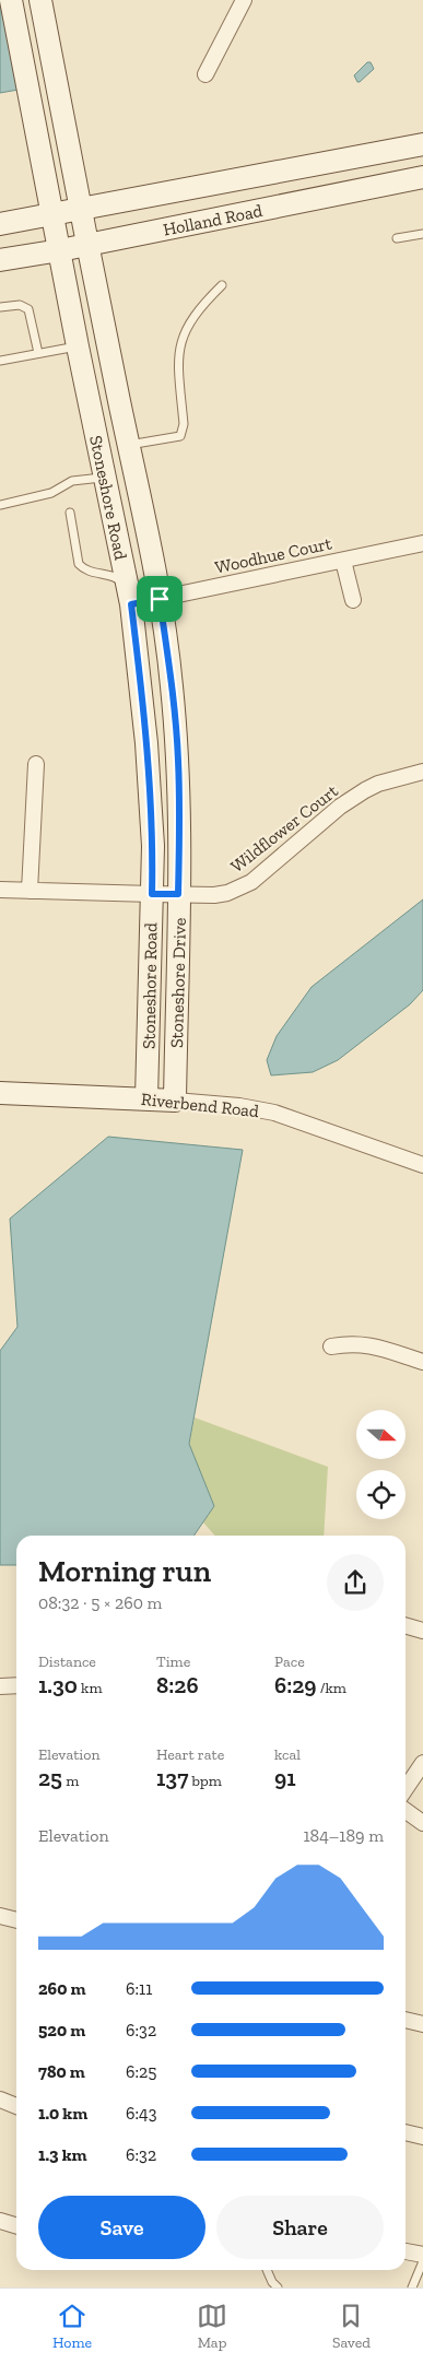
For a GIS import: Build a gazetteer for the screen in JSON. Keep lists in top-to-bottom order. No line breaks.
{"streets":{"street":["Holland Road","Stoneshore Road","Woodhue Court","Wildflower Court","Stoneshore Drive","Riverbend Road"]},"crossings":[["Holland Road","Stoneshore Road"],["Stoneshore Road","Woodhue Court"],["Stoneshore Road","Wildflower Court"],["Stoneshore Road","Stoneshore Drive"],["Stoneshore Road","Riverbend Road"],["Woodhue Court","Stoneshore Drive"],["Wildflower Court","Stoneshore Drive"],["Stoneshore Drive","Riverbend Road"]],"north":"right","page":{"heading":["Morning run","08:32 · 5 × 260 m"],"stats":[["Distance","1.30 km"],["Time","8:26"],["Pace","6:29 /km"],["Elevation","25 m"],["Heart rate","137 bpm"],["kcal","91"]],"chart":["Elevation","184–189 m"],"list":[{"name":"260 m","note":"6:11"},{"name":"520 m","note":"6:32"},{"name":"780 m","note":"6:25"},{"name":"1.0 km","note":"6:43"},{"name":"1.3 km","note":"6:32"}],"buttons":["Save","Share"],"tabs":["Home","Map","Saved"]}}
